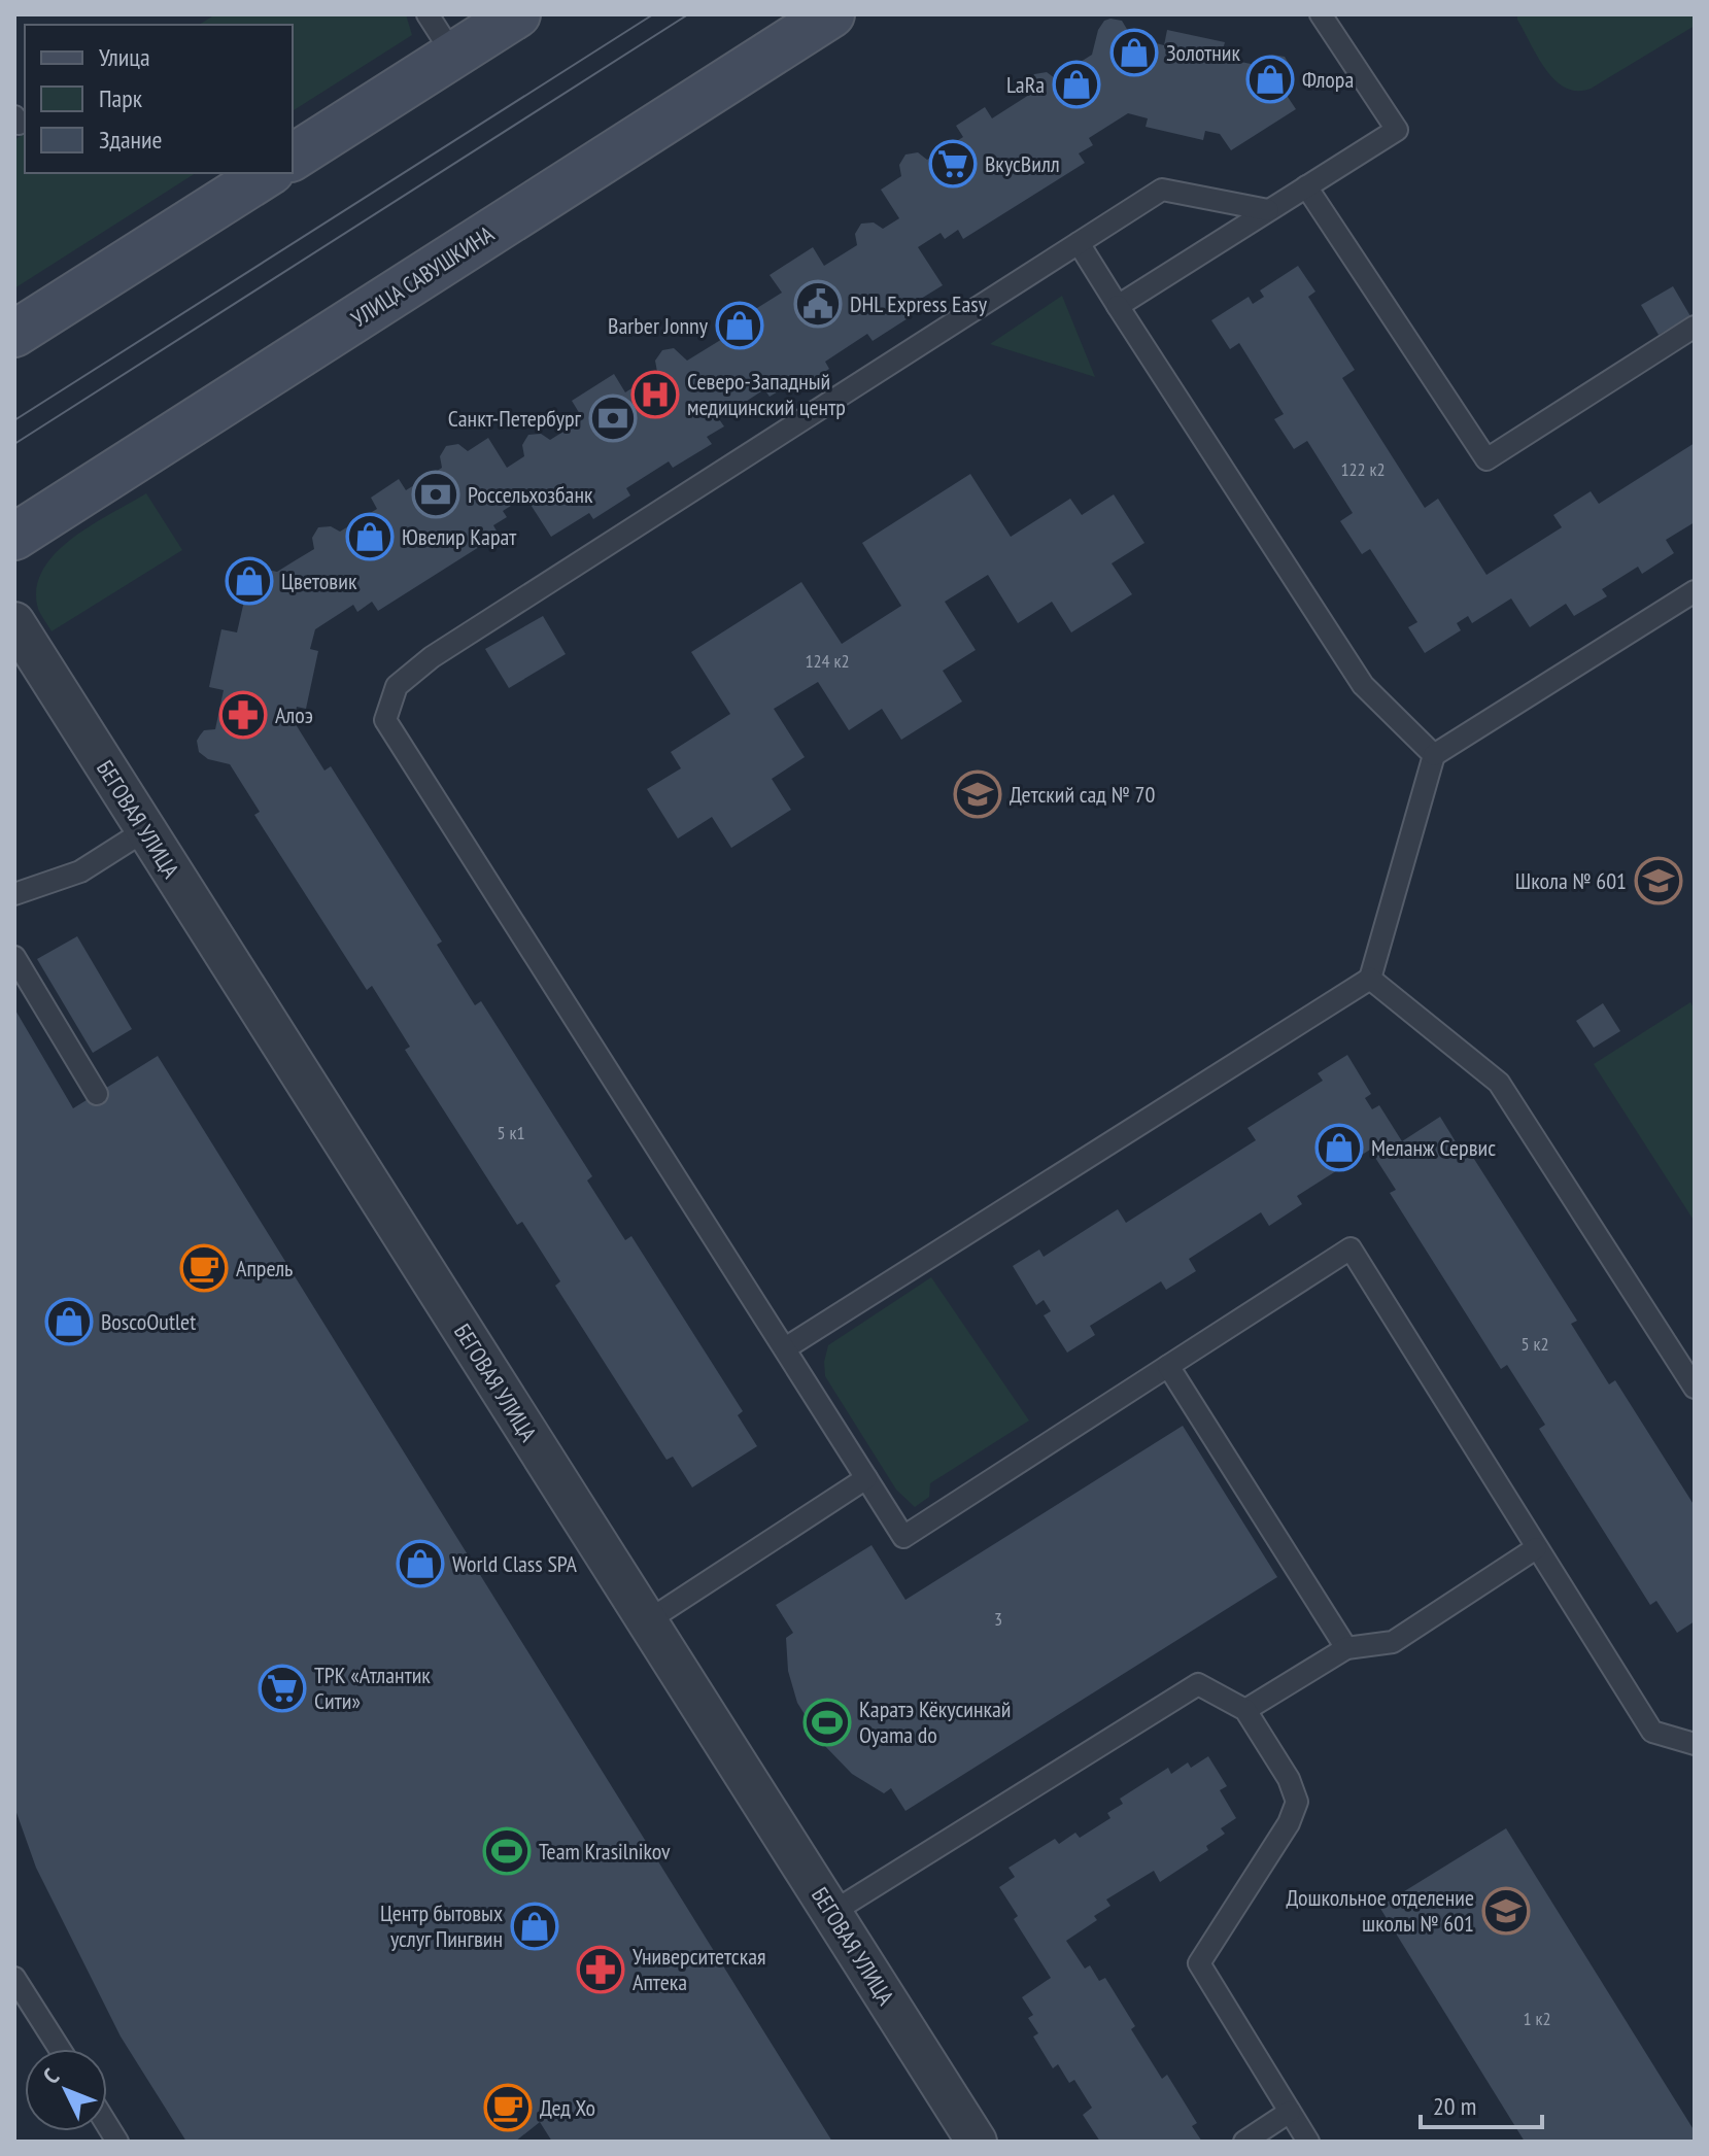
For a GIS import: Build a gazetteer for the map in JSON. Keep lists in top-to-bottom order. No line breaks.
{"streets":{"main road":["УЛИЦА САВУШКИНА"],"street":["БЕГОВАЯ УЛИЦА"]},"places":{"shop":["Золотник","Флора","LaRa","Barber Jonny","Ювелир Карат","Цветовик","Меланж Сервис","BoscoOutlet","World Class SPA","Центр бытовых услуг Пингвин"],"supermarket":["ВкусВилл","ТРК «Атлантик Сити»"],"public building":["DHL Express Easy"],"hospital":["Северо-Западный медицинский центр"],"bank":["Санкт-Петербург","Россельхозбанк"],"pharmacy":["Алоэ","Университетская Аптека"],"school or university":["Детский сад № 70","Школа № 601","Дошкольное отделение школы № 601"],"cafe":["Апрель","Дед Хо"],"sports":["Каратэ Кёкусинкай Oyama do","Team Krasilnikov"]},"house_numbers":["122 к2","124 к2","5 к1","5 к2","3","1 к2"],"legend":["Улица","Парк","Здание"],"scale_bar":"20 m","north":"top left"}
